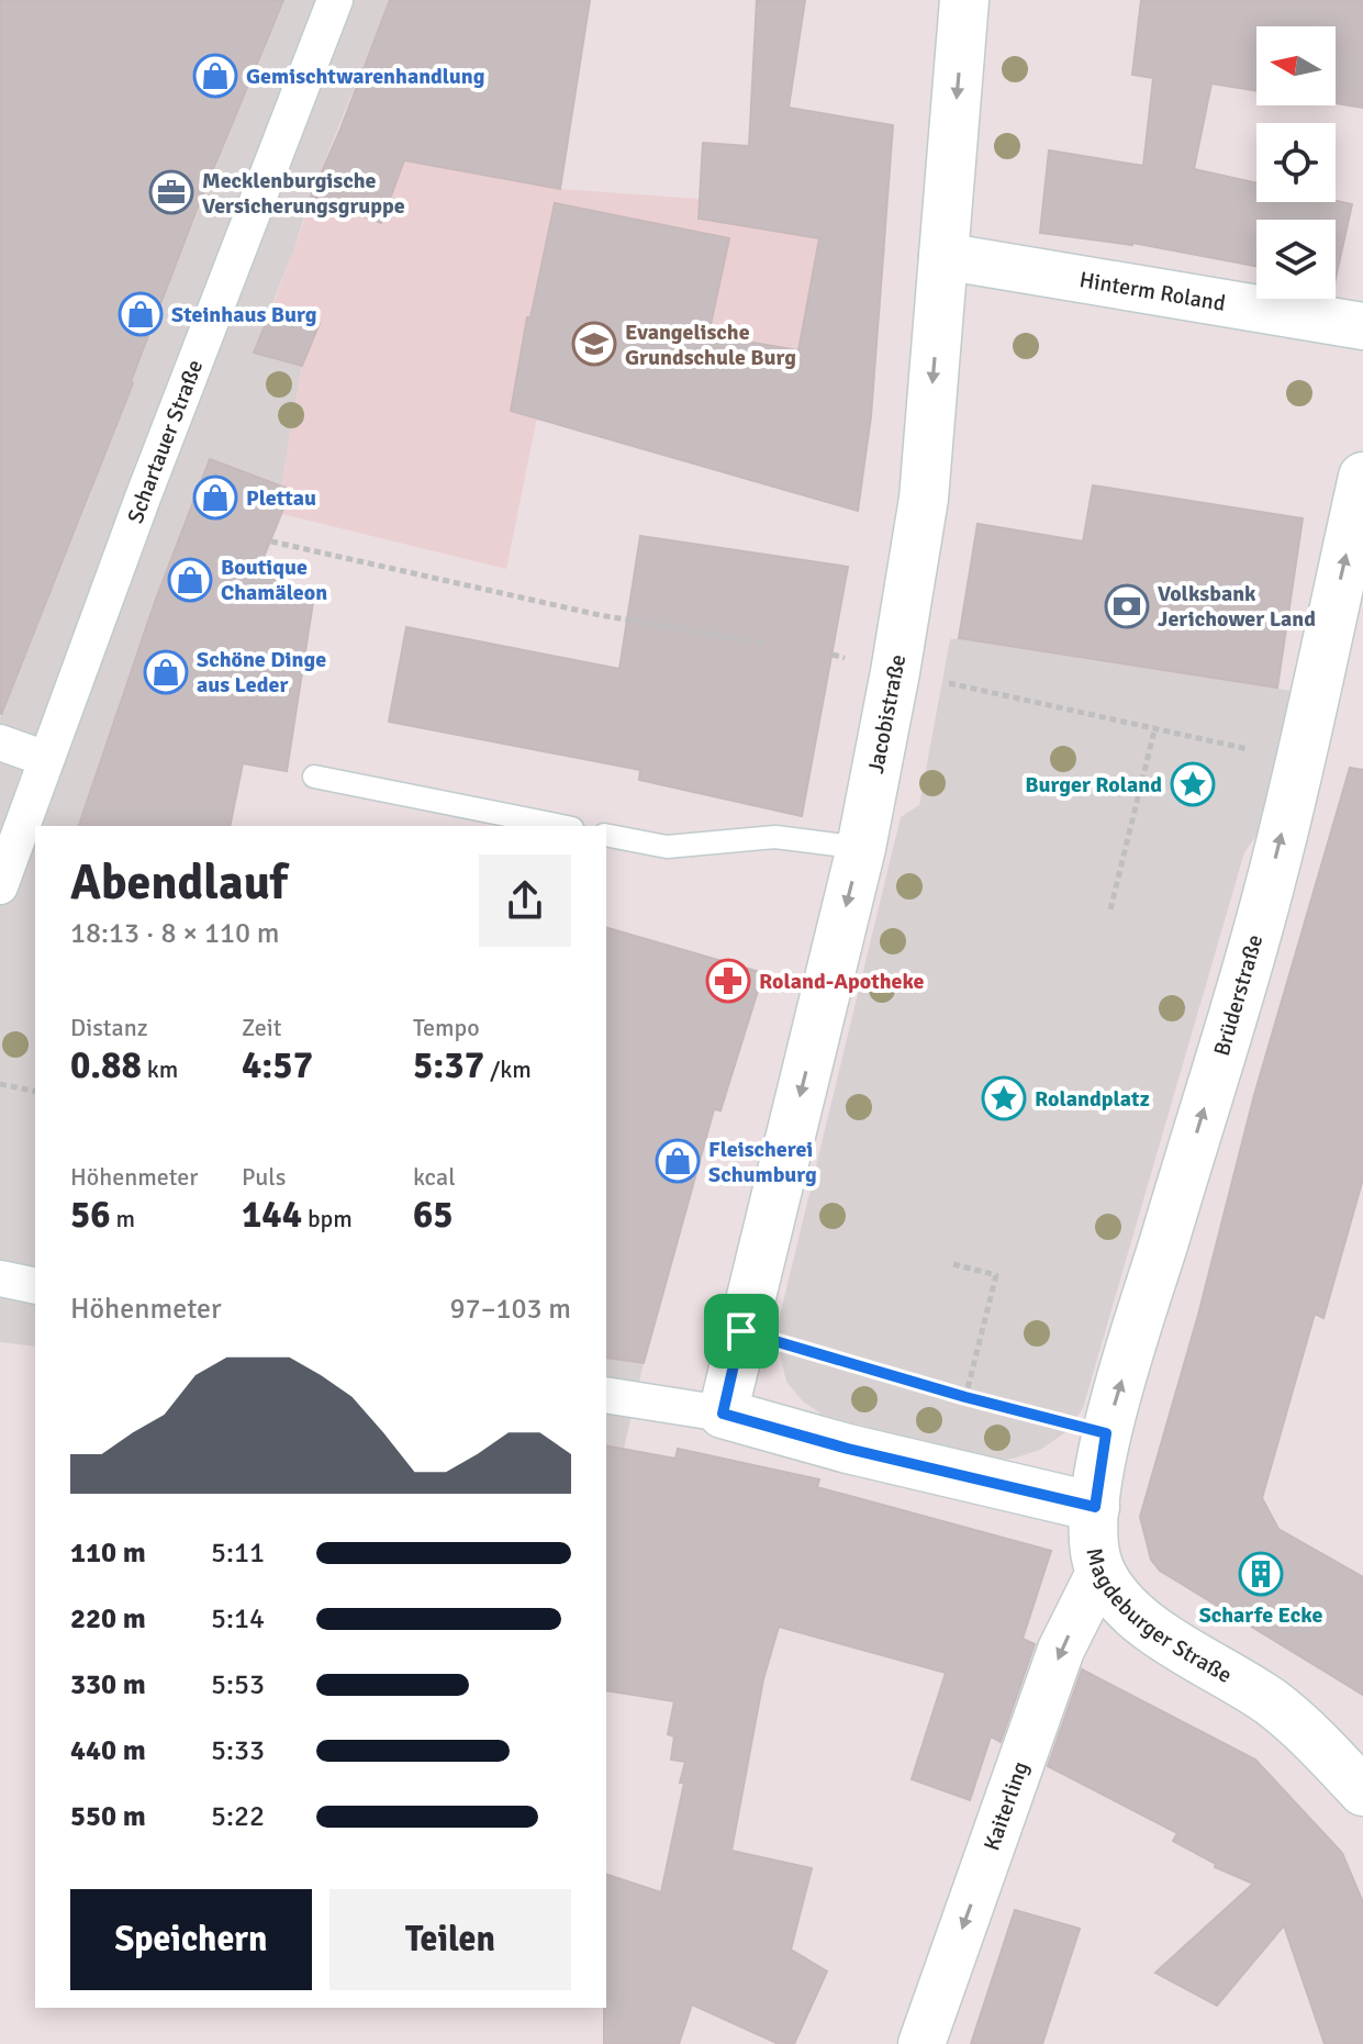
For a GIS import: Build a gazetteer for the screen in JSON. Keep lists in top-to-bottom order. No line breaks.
{"streets":{"street":["Hinterm Roland","Schartauer Straße","Jacobistraße","Brüderstraße","Magdeburger Straße","Kaiterling"]},"crossings":[["Hinterm Roland","Jacobistraße"],["Jacobistraße","Magdeburger Straße"],["Brüderstraße","Magdeburger Straße"],["Magdeburger Straße","Kaiterling"]],"one_way":["Jacobistraße","Brüderstraße","Kaiterling"],"places":{"shop":["Gemischtwarenhandlung","Steinhaus Burg","Plettau","Boutique Chamäleon","Schöne Dinge aus Leder","Fleischerei Schumburg"],"office":["Mecklenburgische Versicherungsgruppe"],"school or university":["Evangelische Grundschule Burg"],"bank":["Volksbank Jerichower Land"],"place":["Burger Roland","Rolandplatz"],"pharmacy":["Roland-Apotheke"],"building":["Scharfe Ecke"]},"north":"left","page":{"heading":["Abendlauf","18:13 · 8 × 110 m"],"stats":[["Distanz","0.88 km"],["Zeit","4:57"],["Tempo","5:37 /km"],["Höhenmeter","56 m"],["Puls","144 bpm"],["kcal","65"]],"chart":["Höhenmeter","97–103 m"],"list":[{"name":"110 m","note":"5:11"},{"name":"220 m","note":"5:14"},{"name":"330 m","note":"5:53"},{"name":"440 m","note":"5:33"},{"name":"550 m","note":"5:22"}],"buttons":["Speichern","Teilen"]}}
